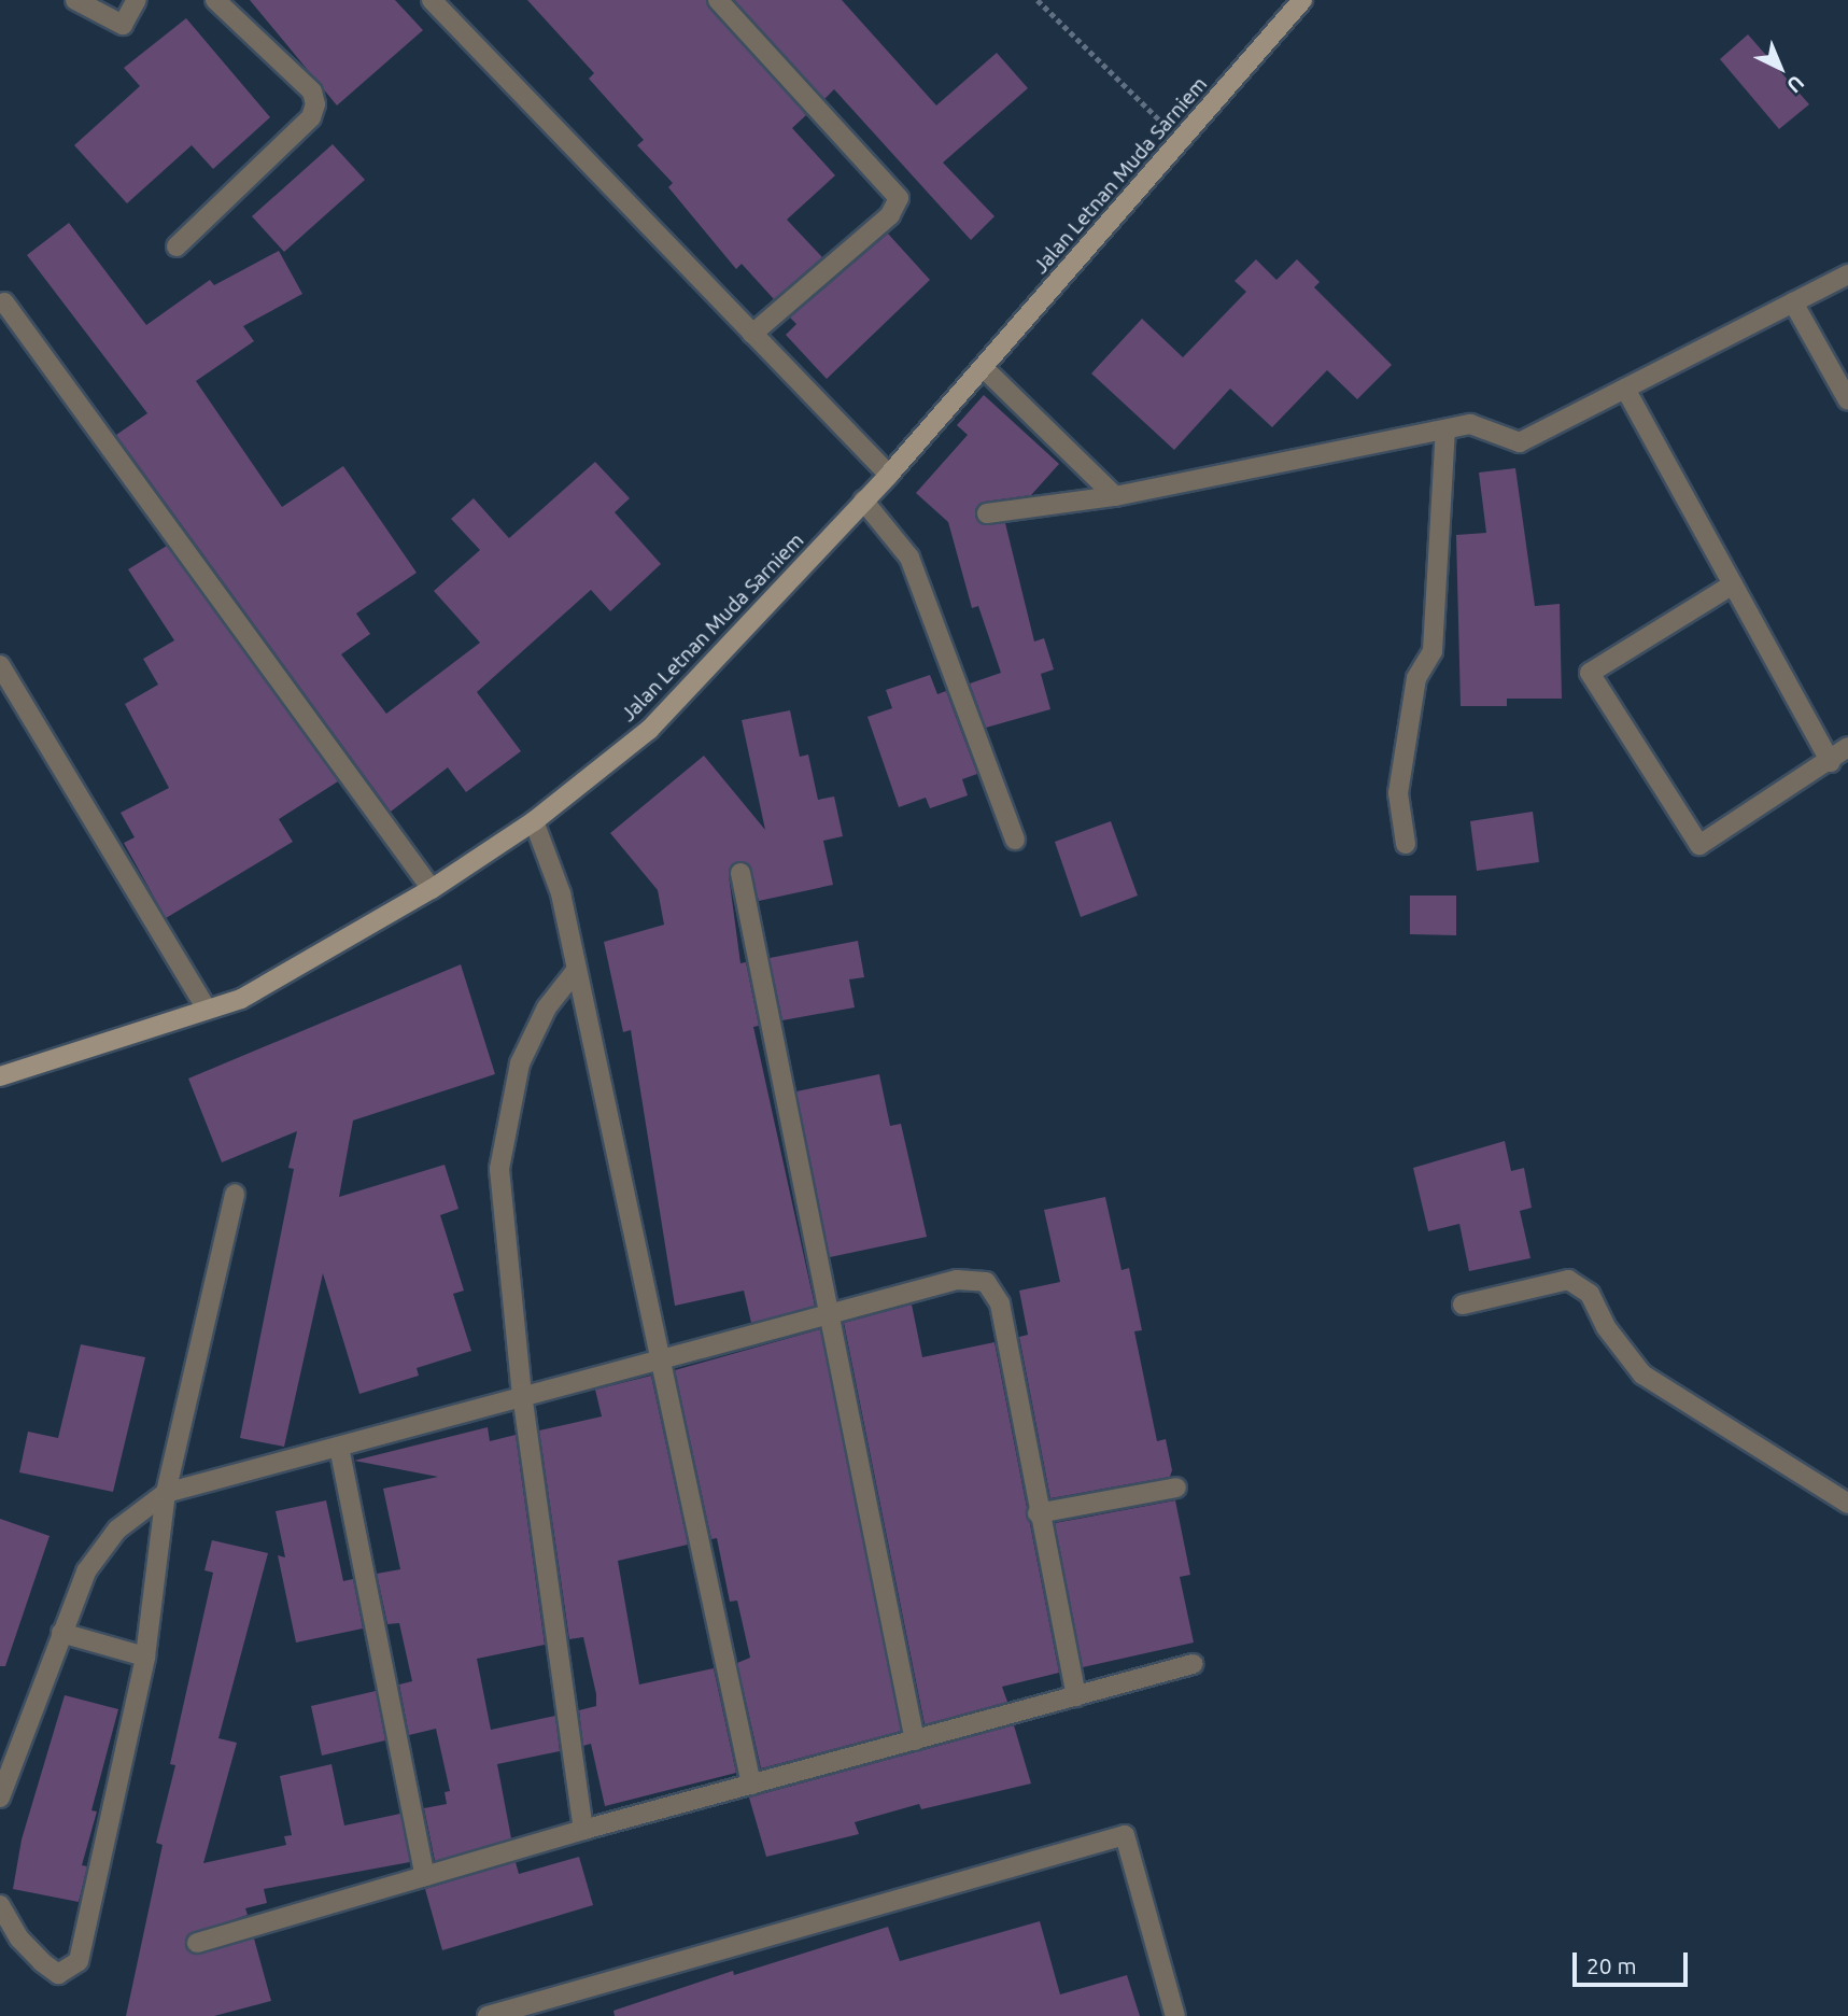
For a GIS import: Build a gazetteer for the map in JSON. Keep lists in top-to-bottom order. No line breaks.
{"streets":{"main road":["Jalan Letnan Muda Sarniem"]},"scale_bar":"20 m","north":"bottom right"}
